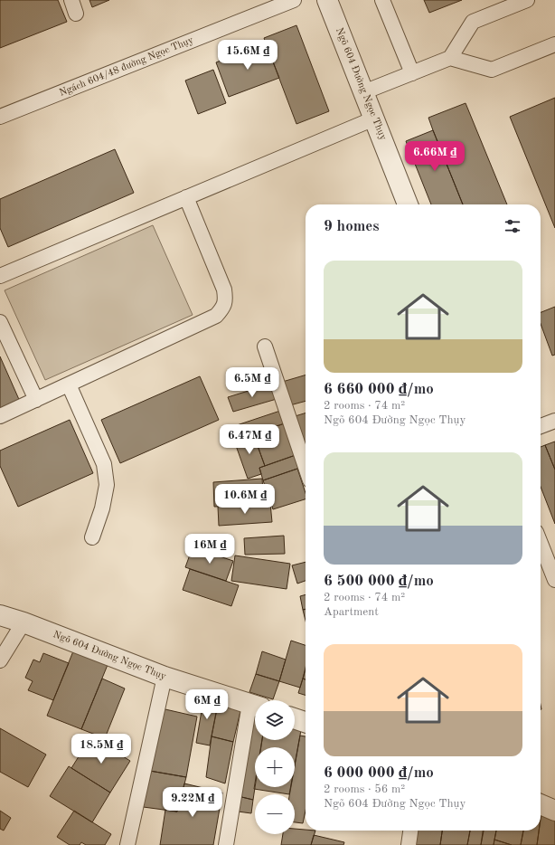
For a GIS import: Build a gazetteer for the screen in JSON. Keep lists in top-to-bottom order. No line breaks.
{"streets":{"street":["Ngõ 604 Đường Ngọc Thụy"],"lane":["Ngách 604/48 đường Ngọc Thụy"]},"page":{"price":["15.6M ₫","6.66M ₫","6.5M ₫","6.47M ₫","10.6M ₫","16M ₫","6M ₫","18.5M ₫","9.22M ₫"],"heading":"9 homes","list":[{"name":"6 660 000 ₫/mo","note":"2 rooms · 74 m² · Ngõ 604 Đường Ngọc Thụy"},{"name":"6 500 000 ₫/mo","note":"2 rooms · 74 m² · Apartment"},{"name":"6 000 000 ₫/mo","note":"2 rooms · 56 m² · Ngõ 604 Đường Ngọc Thụy"}],"map_buttons":["+","−"]}}
